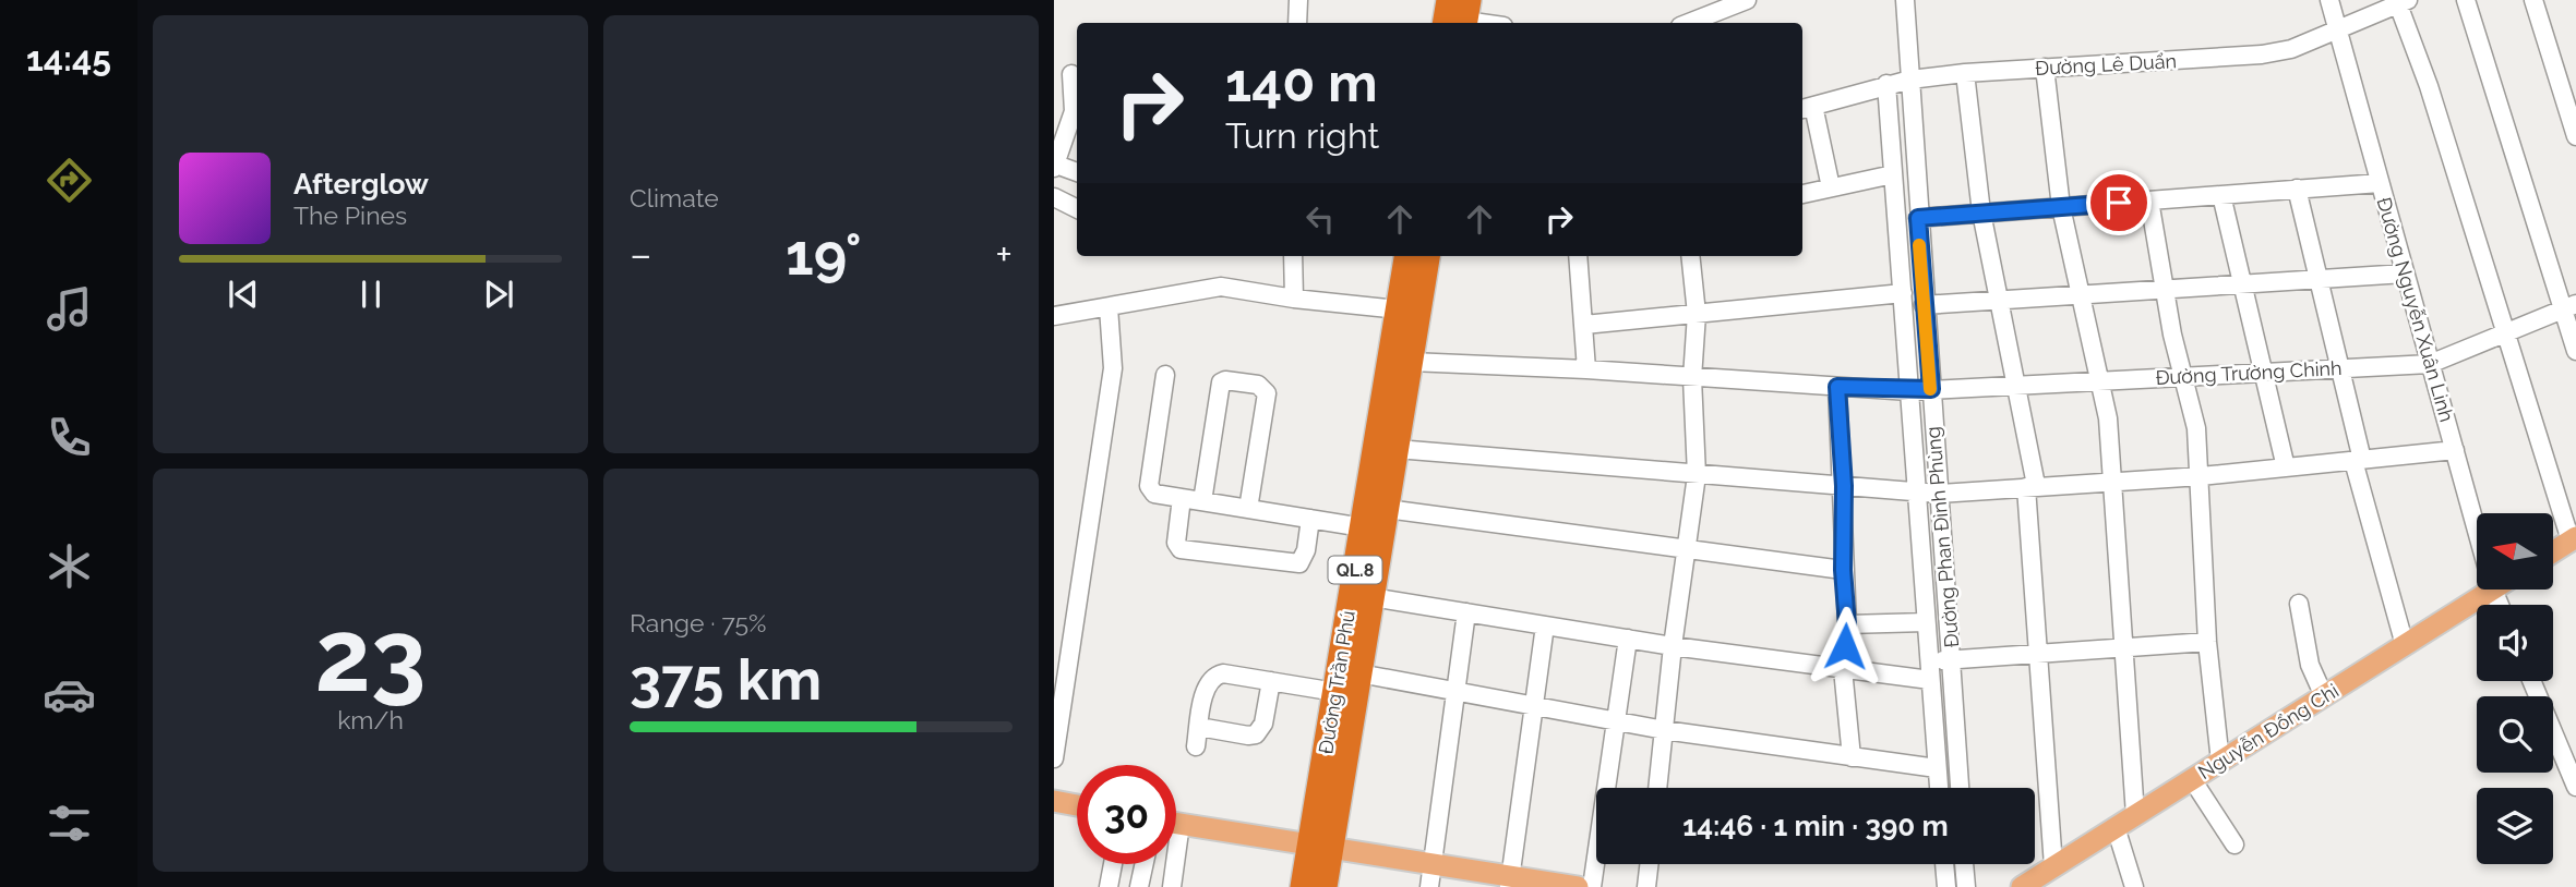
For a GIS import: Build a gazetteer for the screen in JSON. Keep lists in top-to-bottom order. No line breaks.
{"streets":{"highway":["QL.8","Đường Trần Phú"],"main road":["Nguyễn Đổng Chi"],"street":["Đường Lê Duẩn","Đường Nguyễn Xuân Linh","Đường Trường Chinh","Đường Phan Đình Phùng"]},"crossings":[["Đường Lê Duẩn","Đường Nguyễn Xuân Linh"],["Đường Lê Duẩn","Đường Phan Đình Phùng"],["Đường Nguyễn Xuân Linh","Đường Trường Chinh"],["Đường Nguyễn Xuân Linh","Nguyễn Đổng Chi"],["Đường Trường Chinh","Đường Phan Đình Phùng"],["Đường Trường Chinh","Đường Trần Phú"]],"north":"left","page":{"tabs":"14:45","tile":["Climate",["23","km/h"],["Range · 75%","375 km"]],"turn":["140 m","Turn right"],"song":["Afterglow","The Pines"],"heat":["−","19°","+"],"limit":"30","trip":"14:46 · 1 min · 390 m"}}
